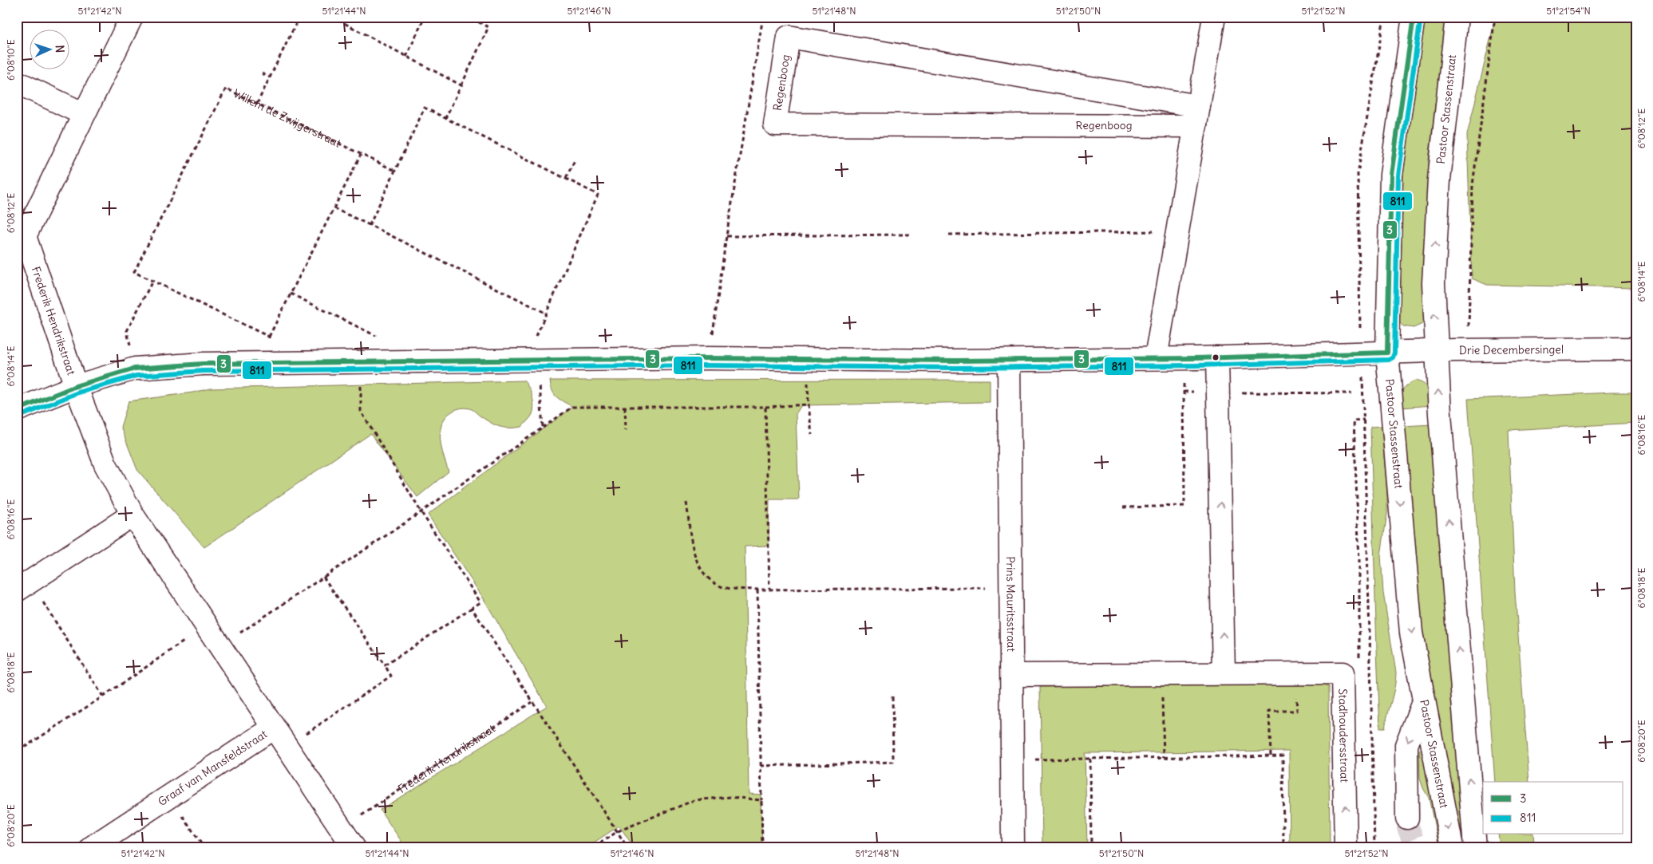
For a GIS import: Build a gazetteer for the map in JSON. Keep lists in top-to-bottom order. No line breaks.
{"streets":{"street":["Regenboog","Pastoor Stassenstraat","Frederik Hendrikstraat","Drie Decembersingel","Prins Mauritsstraat","Stadhoudersstraat","Graaf van Mansfeldstraat"],"path":["Willem de Zwijgerstraat"]},"crossings":[["Pastoor Stassenstraat","Drie Decembersingel"],["Frederik Hendrikstraat","Graaf van Mansfeldstraat"],["Prins Mauritsstraat","Stadhoudersstraat"]],"lines":["transit line 3","transit line 811"],"legend":["3","811"],"north":"right","coordinates":["51°21'42\"N","51°21'44\"N","51°21'46\"N","51°21'48\"N","51°21'50\"N","51°21'52\"N","51°21'54\"N","6°08'10\"E","6°08'12\"E","6°08'14\"E","6°08'16\"E","6°08'18\"E","6°08'20\"E"]}
